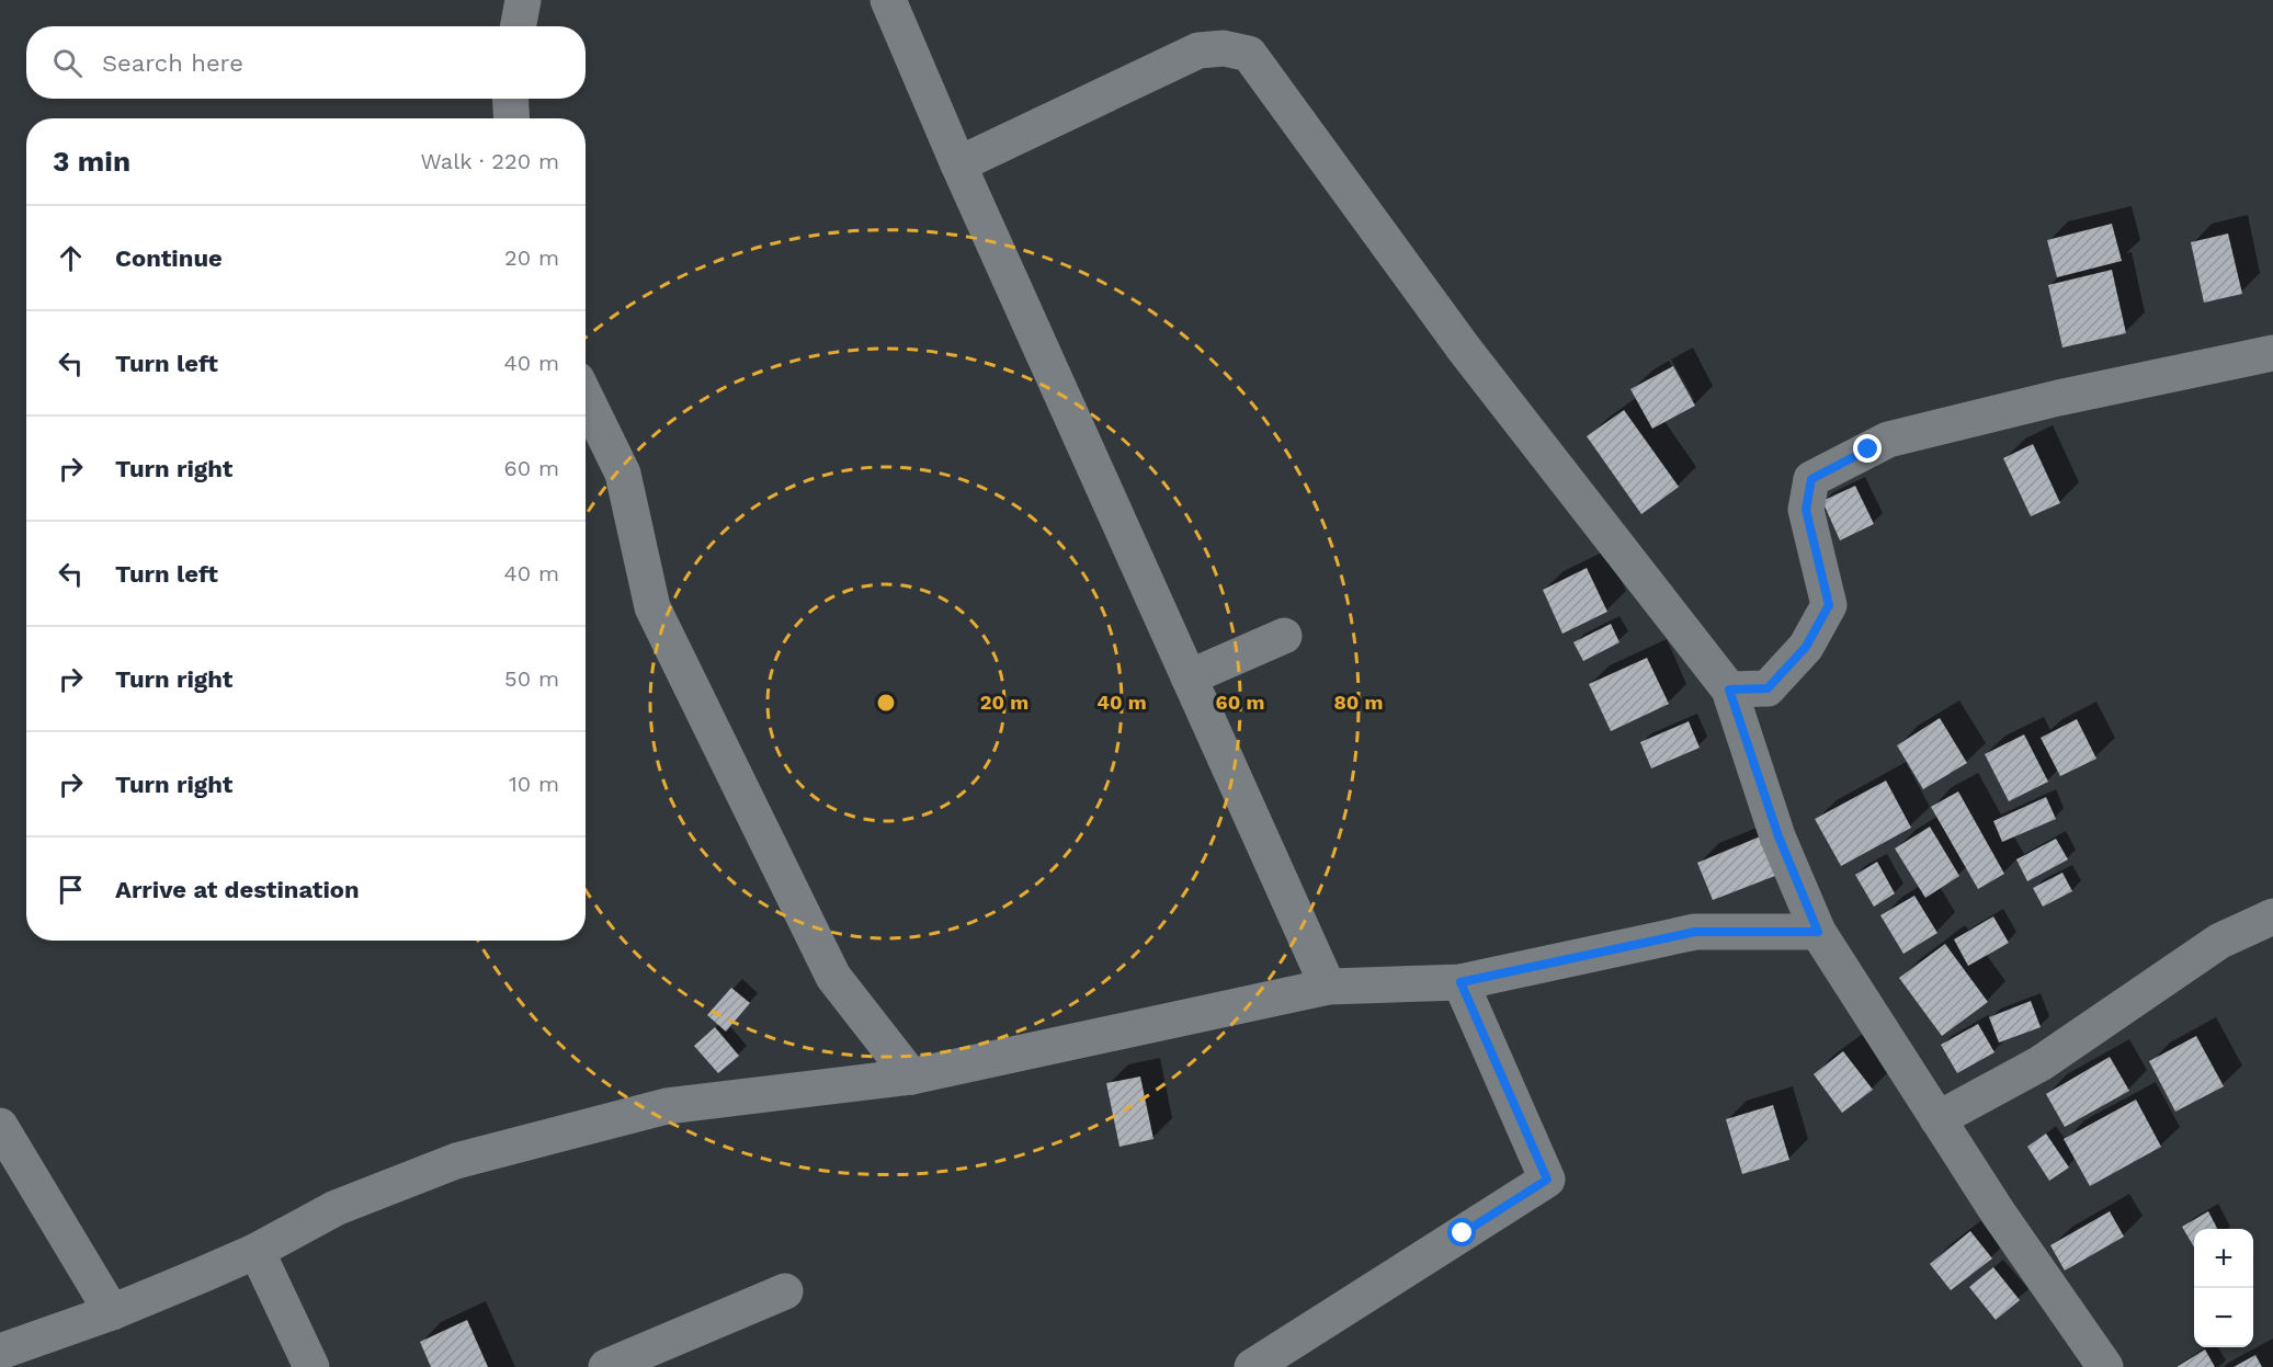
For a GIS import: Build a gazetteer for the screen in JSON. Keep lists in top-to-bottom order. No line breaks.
{"page":{"search":"Search here","heading":["3 min","Walk · 220 m"],"list":[["Continue","20 m"],["Turn left","40 m"],["Turn right","60 m"],["Turn left","40 m"],["Turn right","50 m"],["Turn right","10 m"],"Arrive at destination"],"map_buttons":["+","−"]},"rings":["20 m","40 m","60 m","80 m"]}
